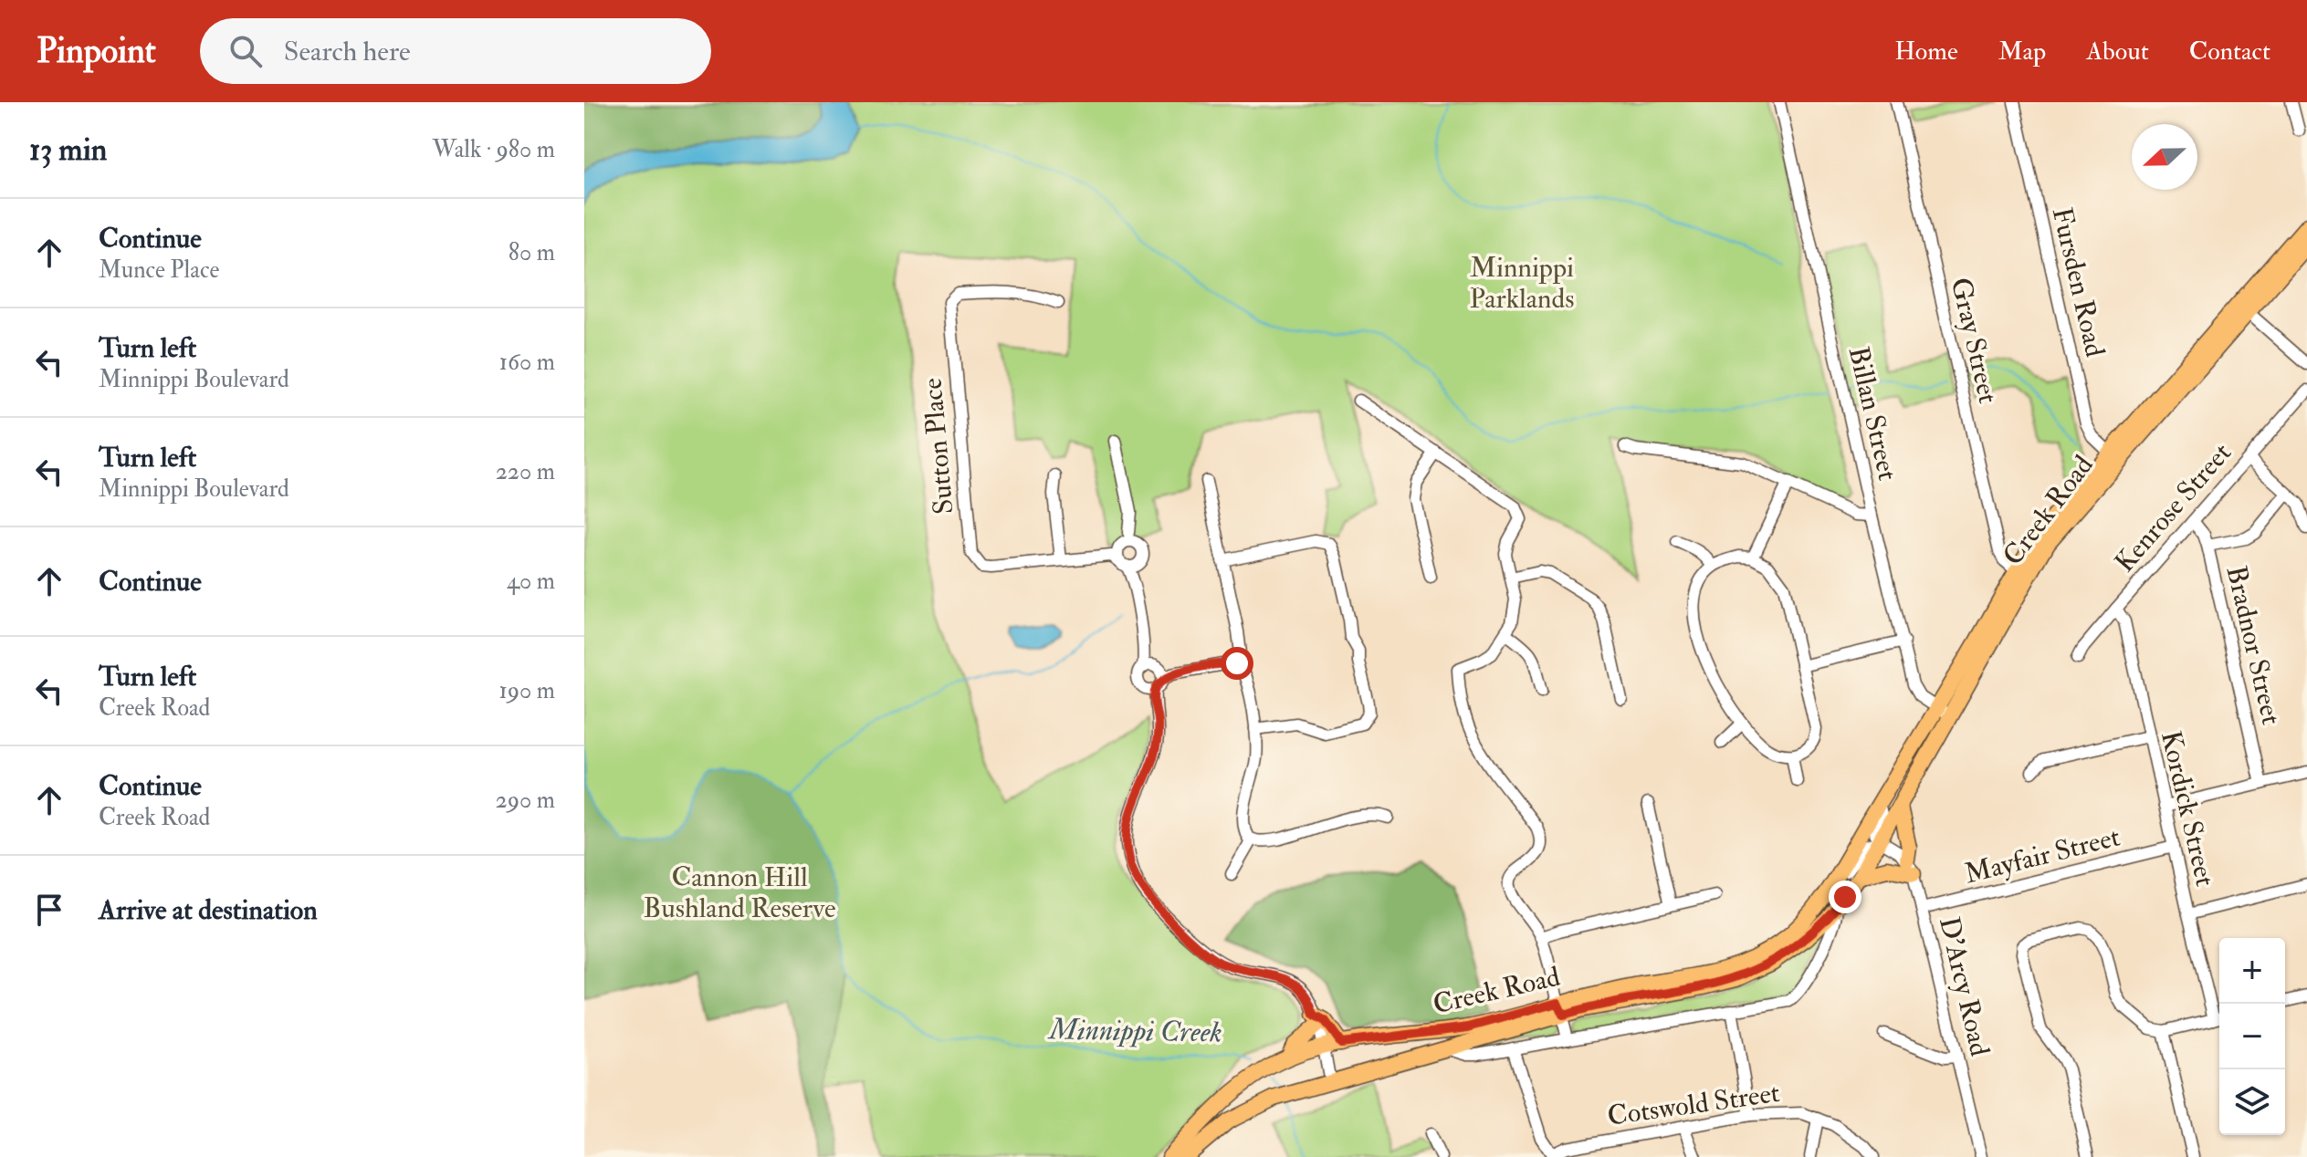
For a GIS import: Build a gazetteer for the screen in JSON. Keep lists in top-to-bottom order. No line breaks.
{"streets":{"main road":["Creek Road"],"street":["Fursden Road","Gray Street","Billan Street","Sutton Place","Kenrose Street","Bradnor Street","Kordick Street","Mayfair Street","D'Arcy Road","Cotswold Street"]},"crossings":[["Fursden Road","Creek Road"],["Gray Street","Creek Road"],["Billan Street","Creek Road"],["Kenrose Street","Bradnor Street"],["Kenrose Street","Kordick Street"],["Kordick Street","Mayfair Street"],["Mayfair Street","D'Arcy Road"]],"water":["Minnippi Creek"],"parks":["Minnippi Parklands","Cannon Hill Bushland Reserve"],"north":"left","page":{"header":"Pinpoint","search":"Search here","nav":["Home","Map","About","Contact"],"heading":["13 min","Walk · 980 m"],"list":[["Continue","Munce Place","80 m"],["Turn left","Minnippi Boulevard","160 m"],["Turn left","Minnippi Boulevard","220 m"],["Continue","40 m"],["Turn left","Creek Road","190 m"],["Continue","Creek Road","290 m"],"Arrive at destination"],"map_buttons":["+","−"]}}
